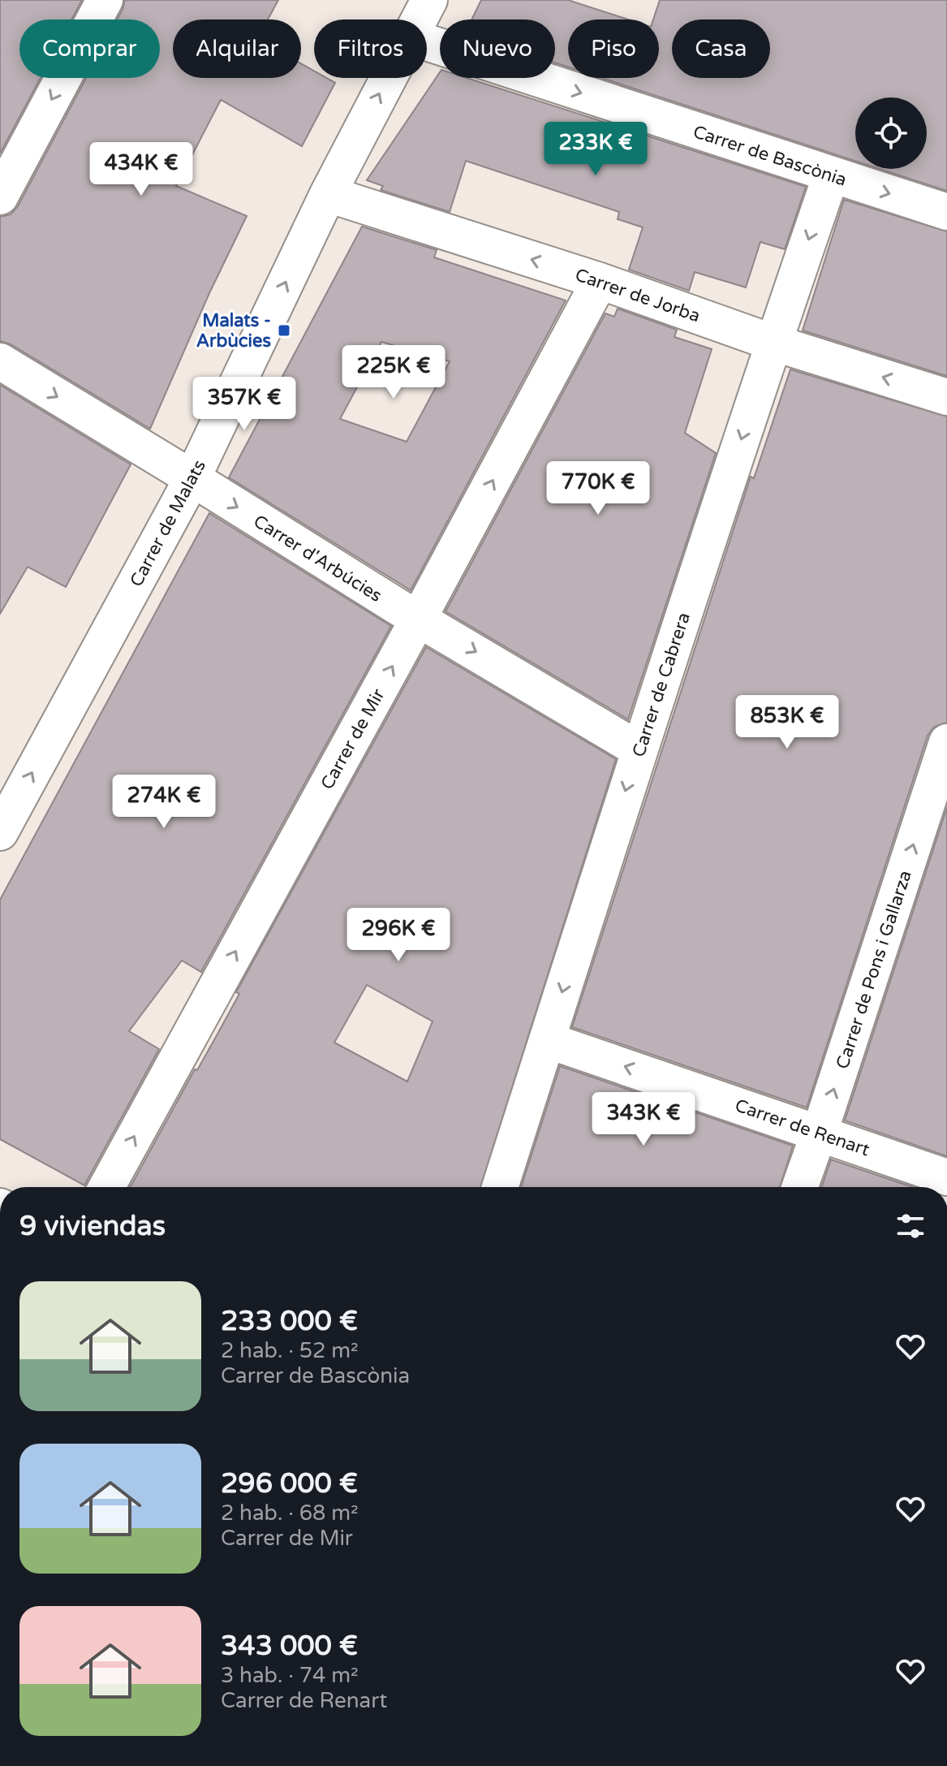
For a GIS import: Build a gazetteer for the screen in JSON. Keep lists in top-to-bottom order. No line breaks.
{"streets":{"street":["Carrer de Bascònia","Carrer de Jorba","Carrer de Malats","Carrer d'Arbúcies","Carrer de Cabrera","Carrer de Mir","Carrer de Pons i Gallarza","Carrer de Renart"]},"crossings":[["Carrer de Bascònia","Carrer de Cabrera"],["Carrer de Jorba","Carrer de Malats"],["Carrer de Jorba","Carrer de Cabrera"],["Carrer de Jorba","Carrer de Mir"],["Carrer de Malats","Carrer d'Arbúcies"],["Carrer d'Arbúcies","Carrer de Cabrera"],["Carrer d'Arbúcies","Carrer de Mir"],["Carrer de Cabrera","Carrer de Renart"],["Carrer de Pons i Gallarza","Carrer de Renart"]],"one_way":["Carrer de Bascònia","Carrer de Jorba","Carrer de Malats","Carrer d'Arbúcies","Carrer de Cabrera","Carrer de Mir","Carrer de Pons i Gallarza","Carrer de Renart"],"places":{"transit":["Malats - Arbùcies"]},"page":{"chip":["Comprar","Alquilar","Filtros","Nuevo","Piso","Casa"],"price":["233K €","434K €","225K €","357K €","770K €","853K €","274K €","296K €","343K €"],"heading":"9 viviendas","list":[{"name":"233 000 €","note":"2 hab. · 52 m² · Carrer de Bascònia"},{"name":"296 000 €","note":"2 hab. · 68 m² · Carrer de Mir"},{"name":"343 000 €","note":"3 hab. · 74 m² · Carrer de Renart"}]}}
